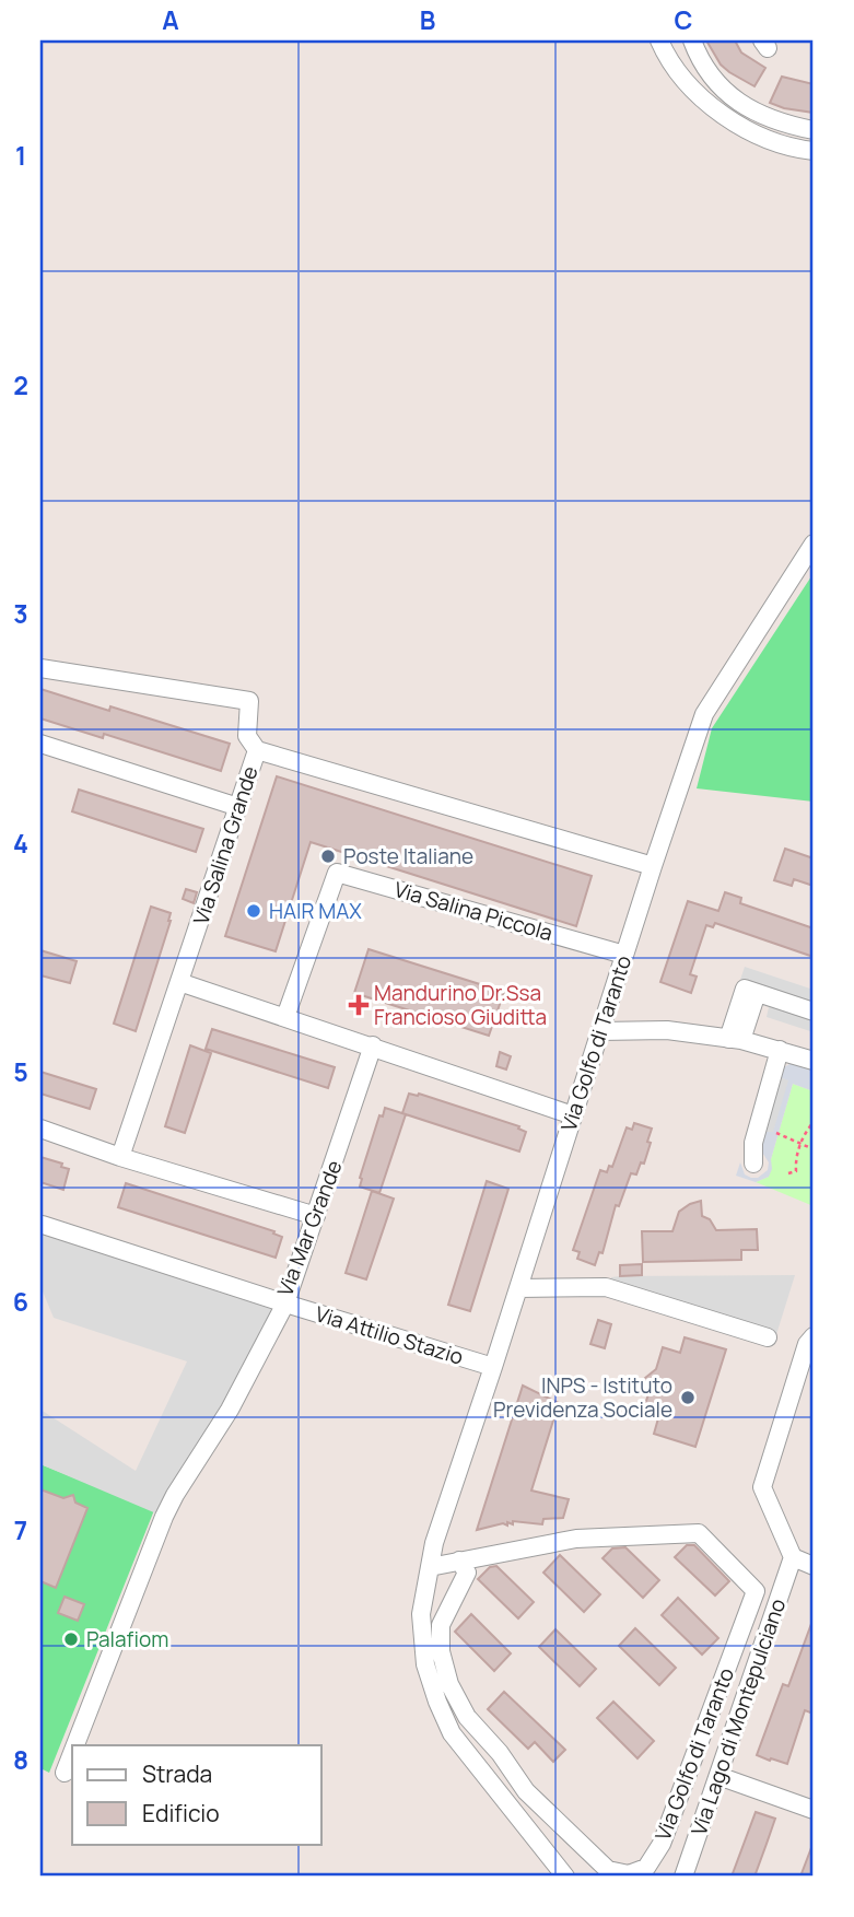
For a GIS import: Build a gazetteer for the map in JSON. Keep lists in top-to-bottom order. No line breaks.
{"streets":{"street":["Via Salina Grande","Via Salina Piccola","Via Golfo di Taranto","Via Mar Grande","Via Attilio Stazio","Via Lago di Montepulciano"]},"crossings":[["Via Salina Grande","Via Golfo di Taranto"],["Via Salina Piccola","Via Golfo di Taranto"],["Via Golfo di Taranto","Via Attilio Stazio"],["Via Mar Grande","Via Attilio Stazio"]],"places":{"other":["Poste Italiane","HAIR MAX","INPS - Istituto Previdenza Sociale","Palafiom"],"health":["Mandurino Dr.Ssa Francioso Giuditta"]},"legend":["Strada","Edificio"],"grid":{"columns":["A","B","C"],"rows":["1","2","3","4","5","6","7","8"]}}
